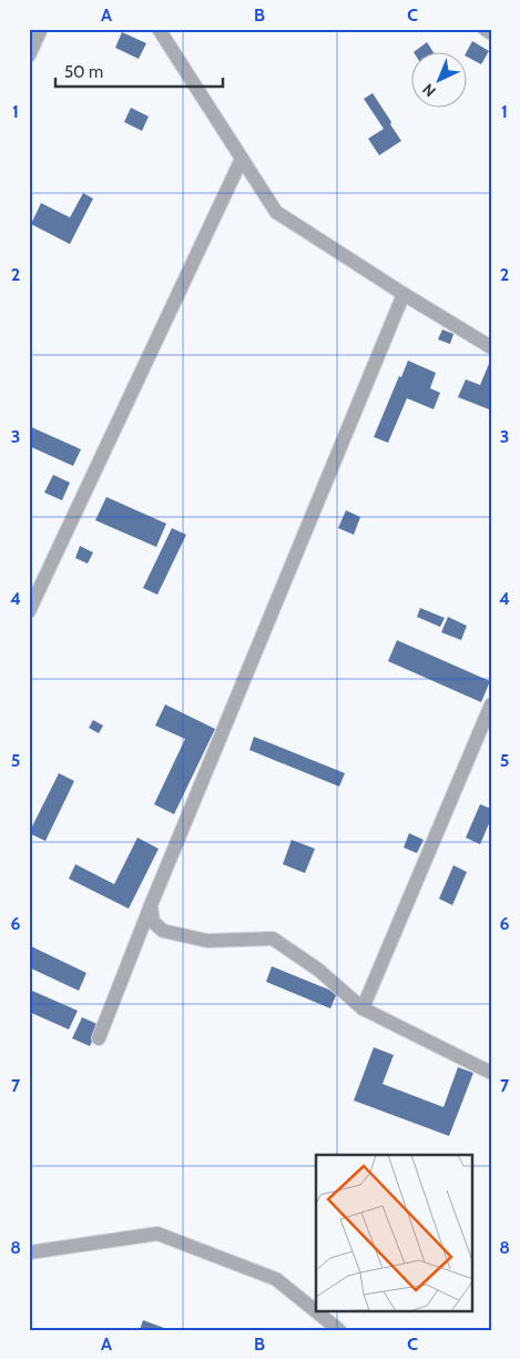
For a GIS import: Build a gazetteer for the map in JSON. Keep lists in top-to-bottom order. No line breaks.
{"scale_bar":"50 m","north":"bottom left","grid":{"columns":["A","B","C"],"rows":["1","2","3","4","5","6","7","8"]}}
